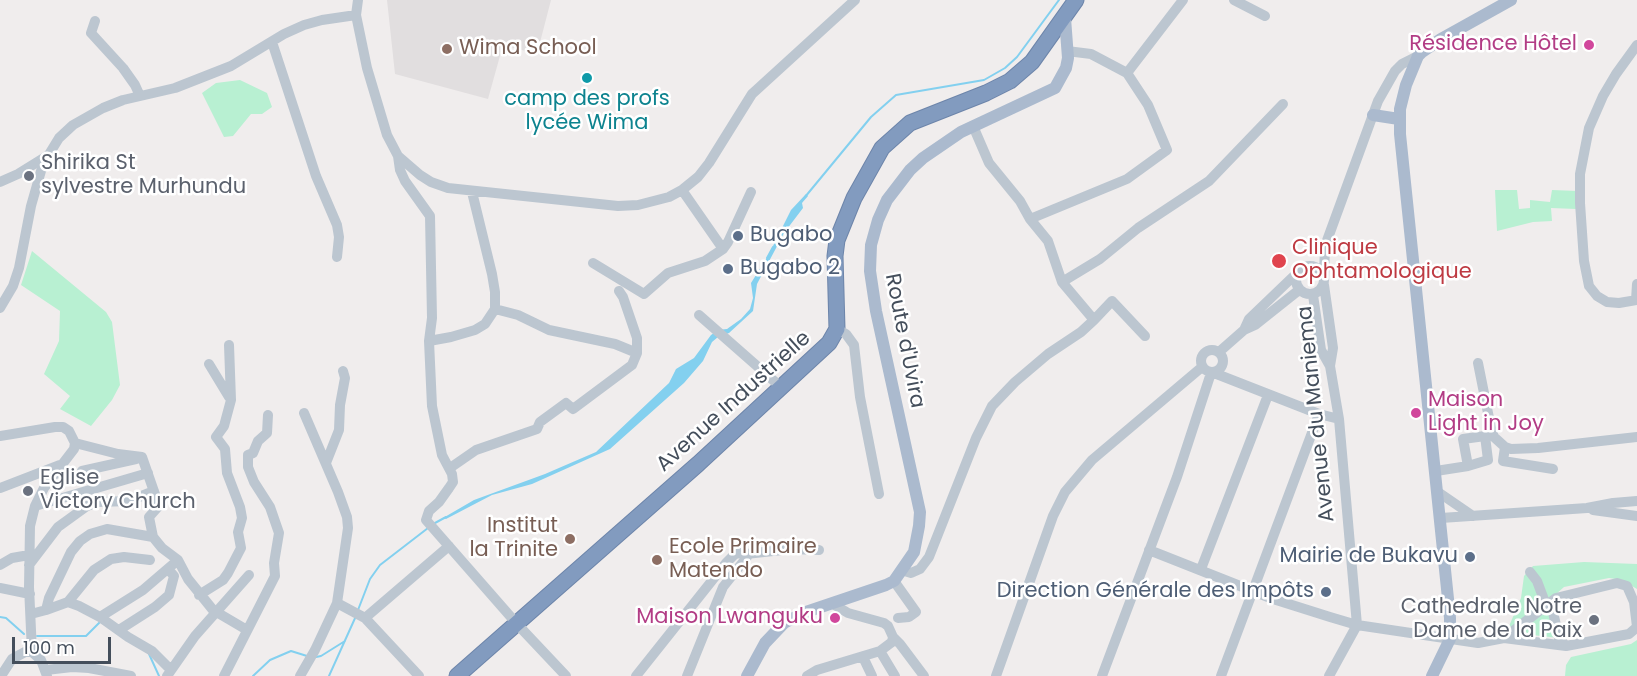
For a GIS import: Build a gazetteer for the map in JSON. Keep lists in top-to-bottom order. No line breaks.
{"streets":{"highway":["Avenue Industrielle"],"main road":["Route d'Uvira"],"street":["Avenue du Maniema"]},"crossings":[["Route d'Uvira","Avenue Industrielle"]],"places":["Résidence Hôtel","Wima School","camp des profs lycée Wima","Shirika St sylvestre Murhundu","Bugabo","Clinique Ophtamologique","Bugabo 2","Maison Light in Joy","Eglise Victory Church","Institut la Trinite","Mairie de Bukavu","Ecole Primaire Matendo","Direction Générale des Impôts","Maison Lwanguku","Cathedrale Notre Dame de la Paix"],"scale_bar":"100 m"}
